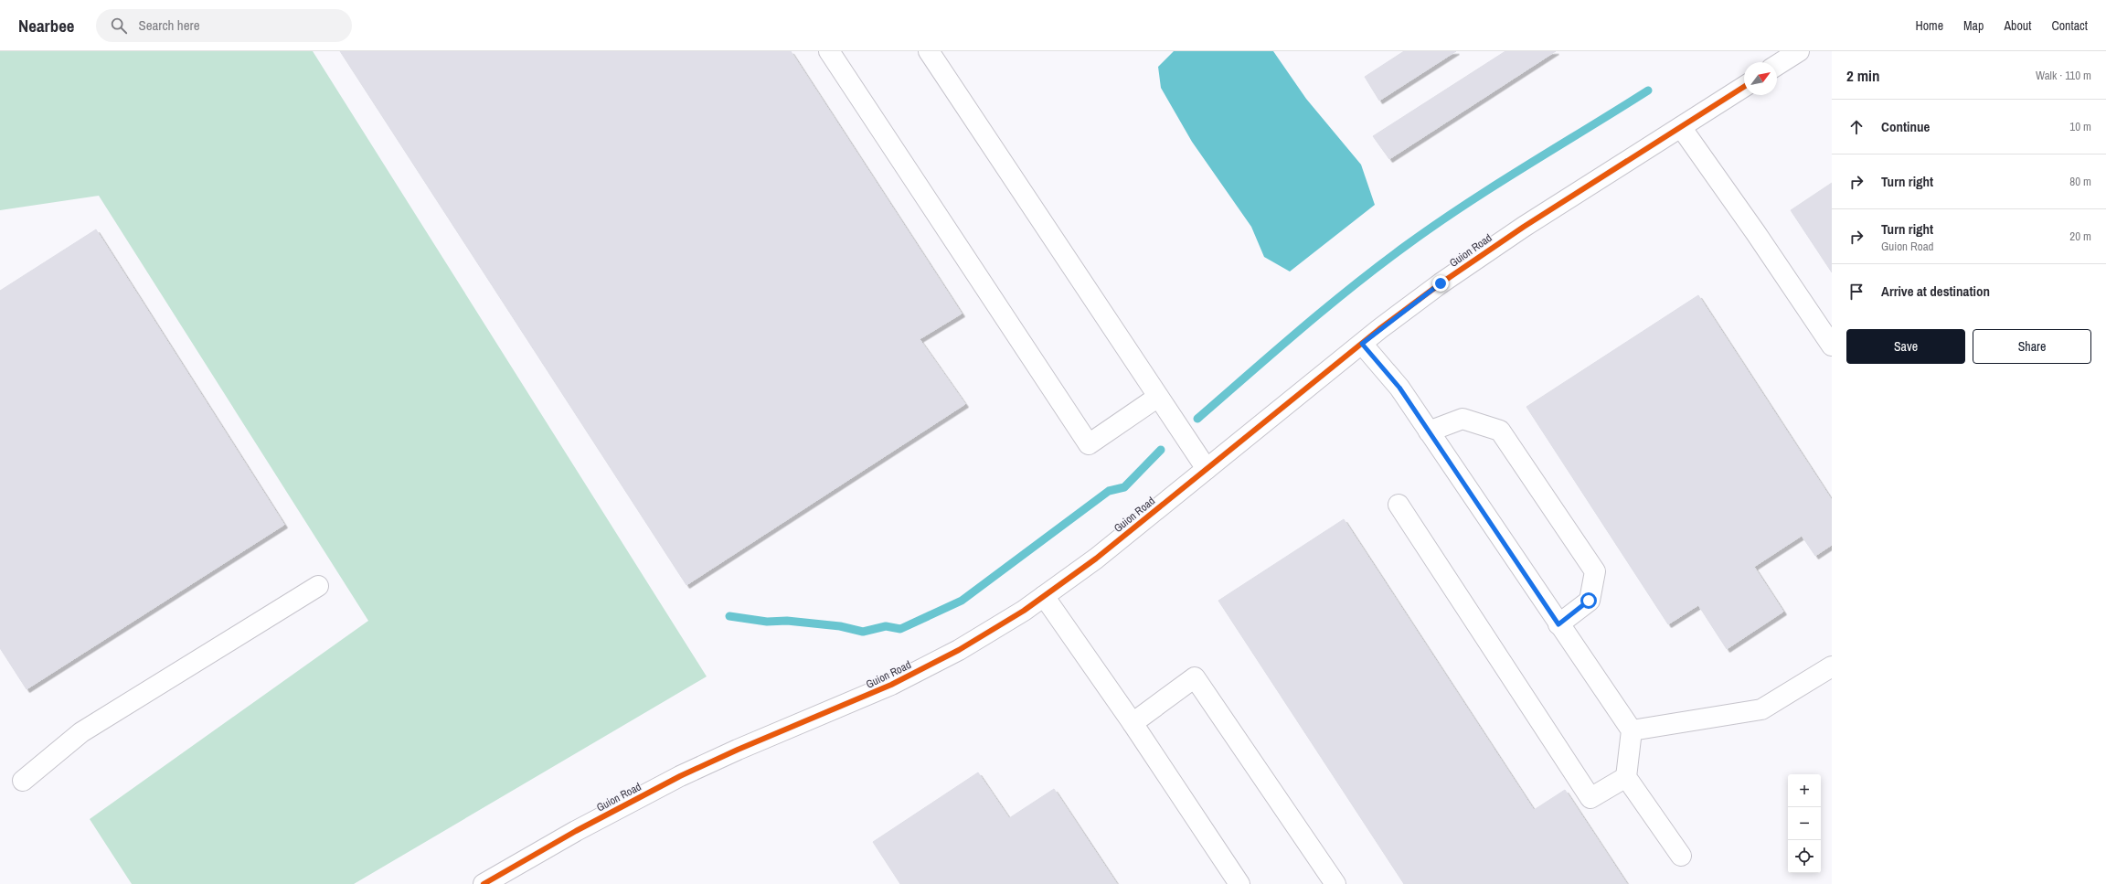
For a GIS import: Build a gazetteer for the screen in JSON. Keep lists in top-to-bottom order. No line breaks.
{"streets":{"street":["Guion Road"]},"north":"top right","page":{"header":"Nearbee","search":"Search here","nav":["Home","Map","About","Contact"],"heading":["2 min","Walk · 110 m"],"list":[["Continue","10 m"],["Turn right","80 m"],["Turn right","Guion Road","20 m"],"Arrive at destination"],"buttons":["Save","Share"],"map_buttons":["+","−"]}}
